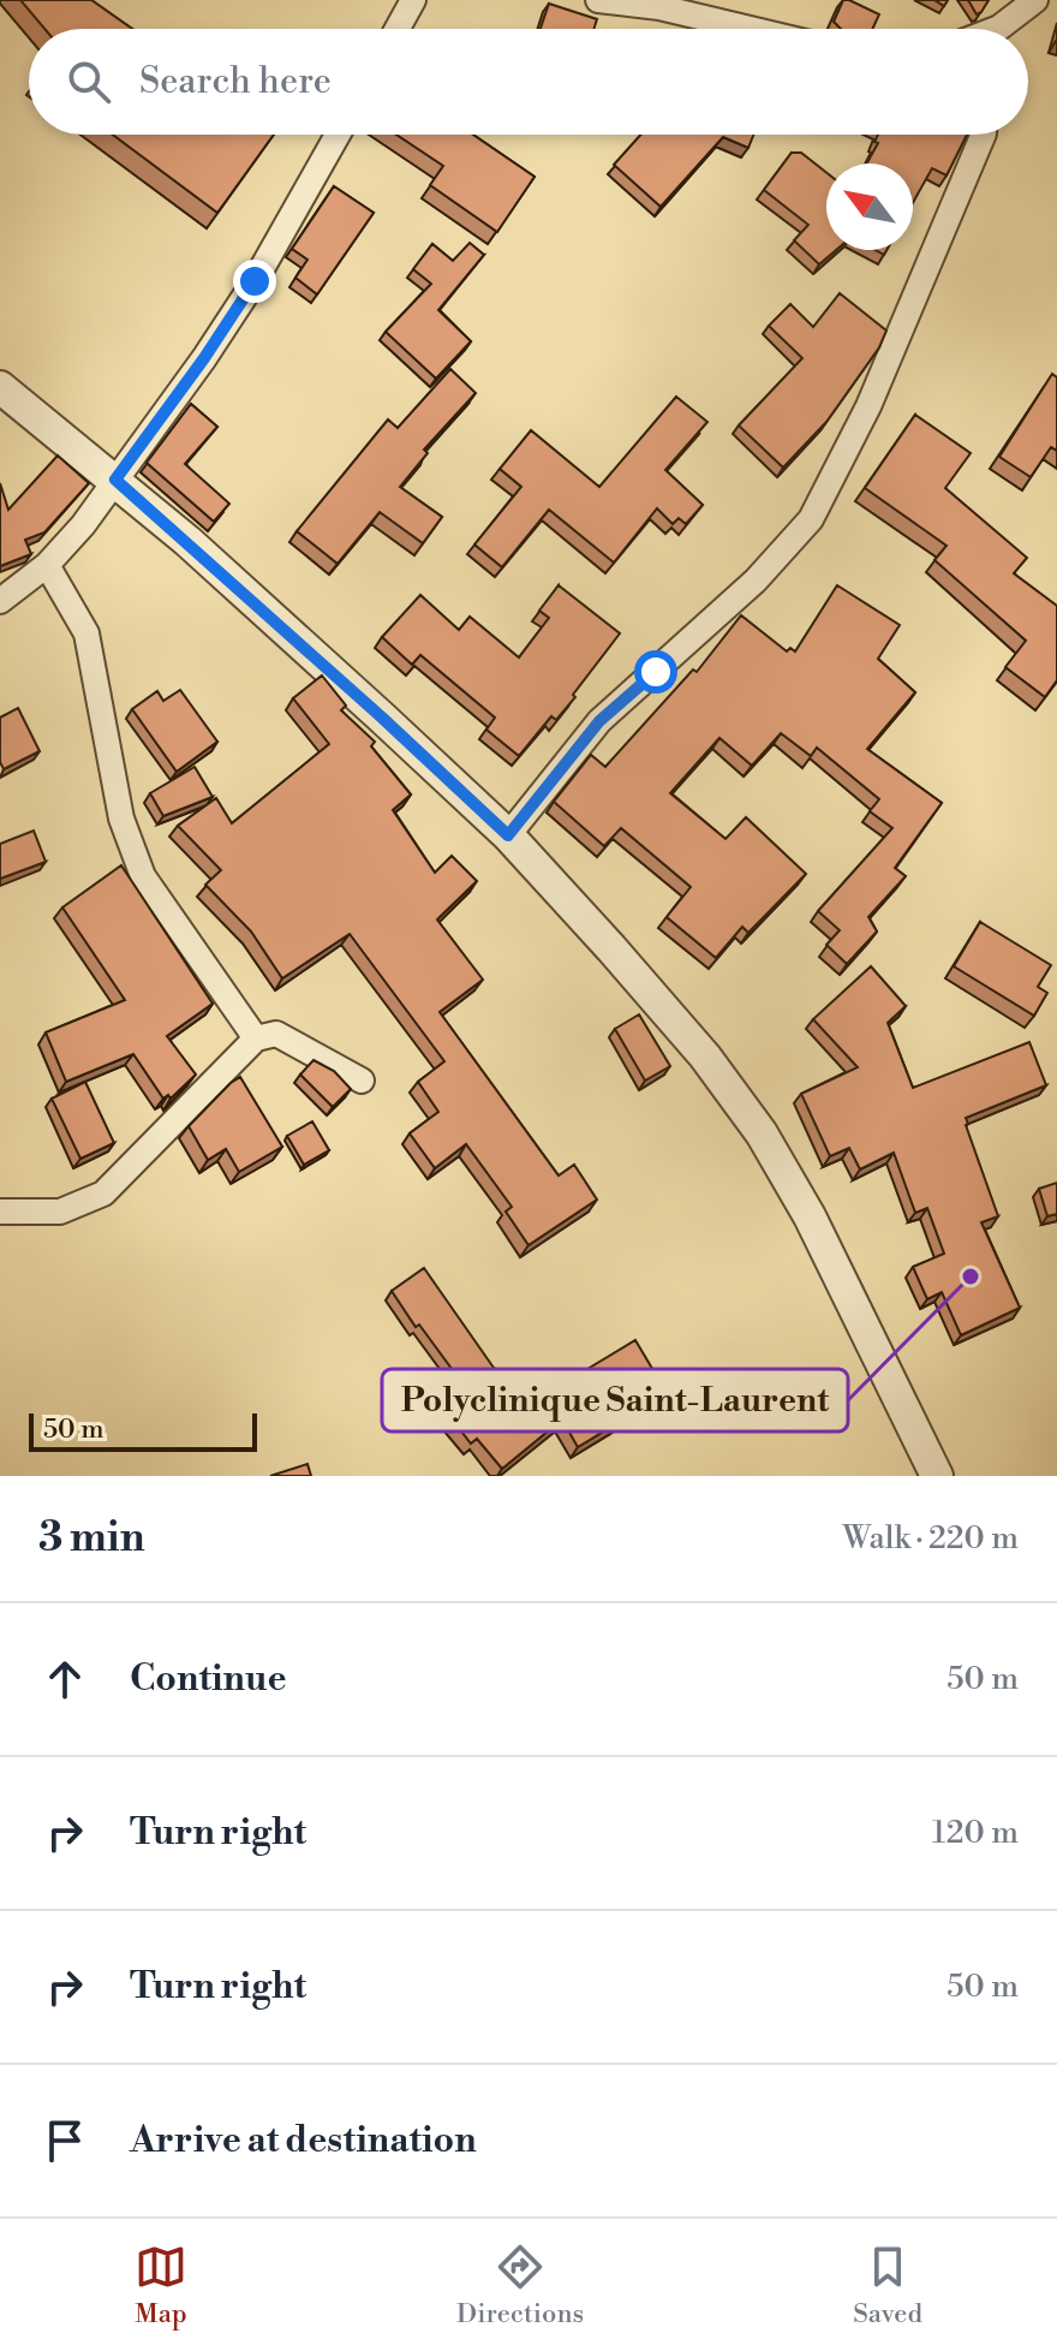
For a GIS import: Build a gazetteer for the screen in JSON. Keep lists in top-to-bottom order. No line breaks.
{"places":["Polyclinique Saint-Laurent"],"scale_bar":"50 m","north":"top left","page":{"search":"Search here","scale":"50 m","heading":["3 min","Walk · 220 m"],"list":[["Continue","50 m"],["Turn right","120 m"],["Turn right","50 m"],"Arrive at destination"],"nav":["Map","Directions","Saved"]}}
